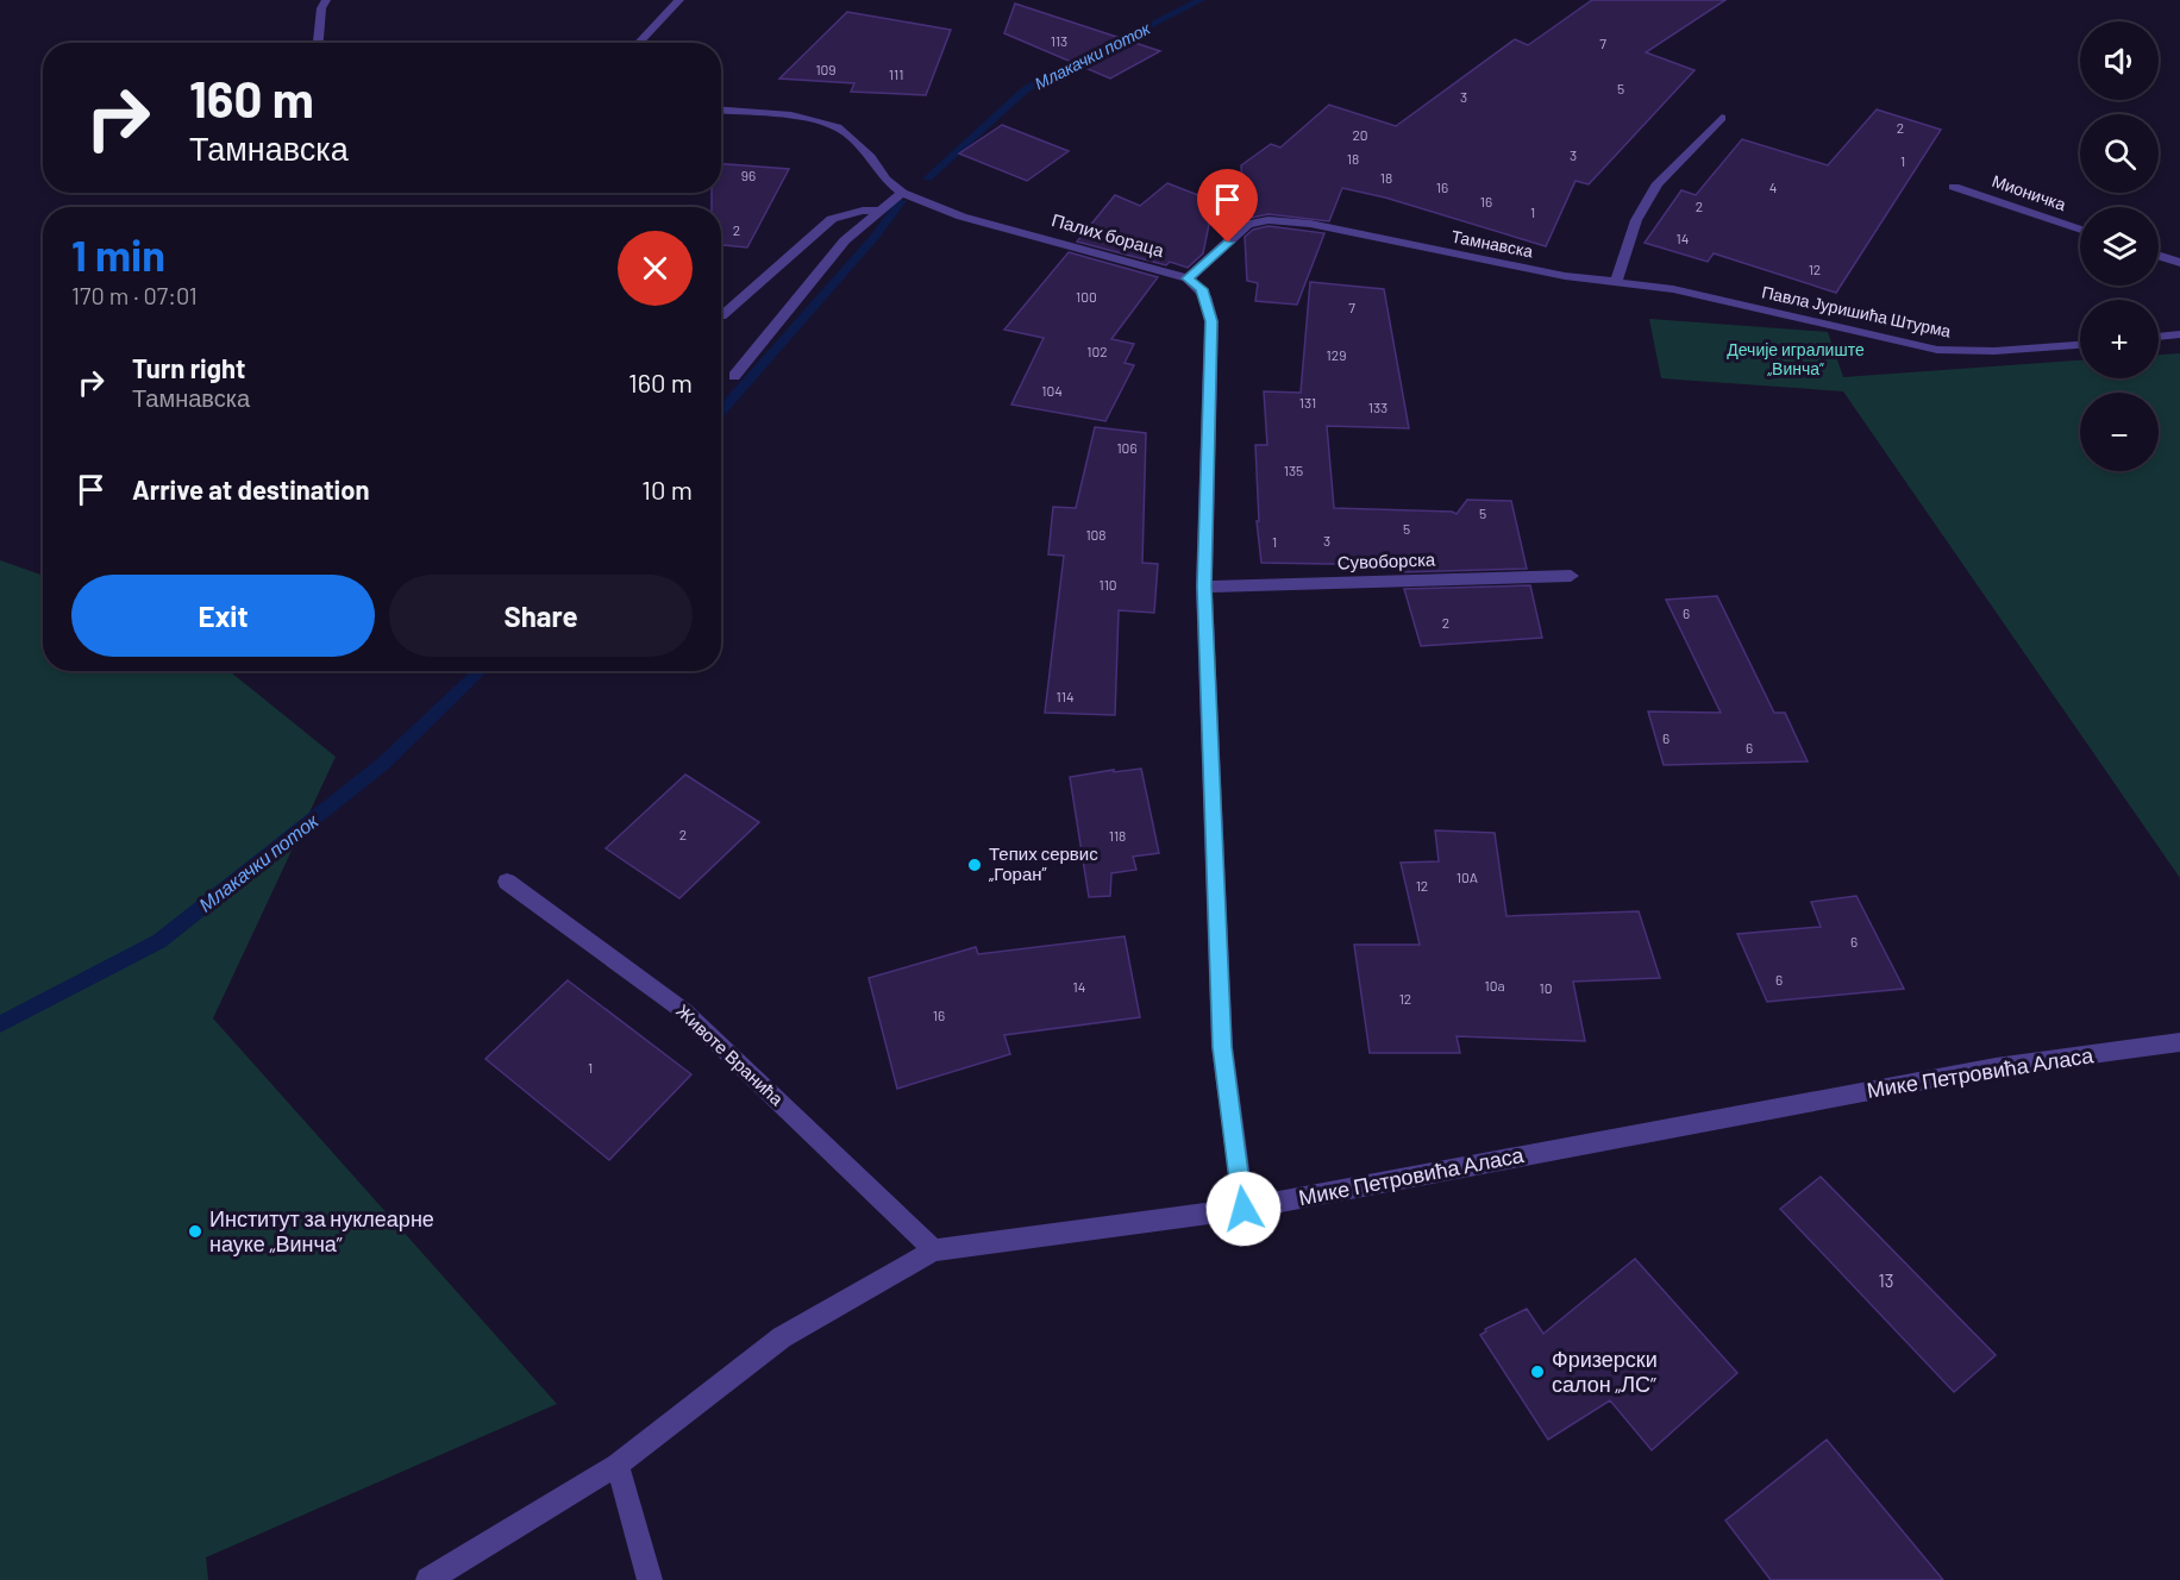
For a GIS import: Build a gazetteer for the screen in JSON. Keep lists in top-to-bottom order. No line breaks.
{"streets":{"street":["Мионичка","Палих бораца","Тамнавска","Павла Јуришића Штурма","Сувоборска","Животе Вранића","Мике Петровића Аласа"]},"crossings":[["Палих бораца","Тамнавска"],["Тамнавска","Павла Јуришића Штурма"],["Животе Вранића","Мике Петровића Аласа"]],"water":["Млакачки поток"],"parks":["Дечије игралиште „Винча”"],"places":["Тепих сервис „Горан”","Институт за нуклеарне науке „Винча”","Фризерски салон „ЛС”"],"house_numbers":["113","7","109","111","5","3","2","20","3","18","1","96","18","16","4","16","2","1","2","14","12","100","7","102","129","104","131","133","106","135","5","5","108","3","1","110","6","2","114","6","6","2","118","10A","12","6","6","10a","14","10","12","16","1","13"],"page":{"map_buttons":["+","−"],"turn":["160 m","Тамнавска"],"heading":["1 min","170 m · 07:01"],"list":[{"name":"Turn right","note":"Тамнавска","value":"160 m"},{"name":"Arrive at destination","value":"10 m"}],"buttons":["Exit","Share"]}}
